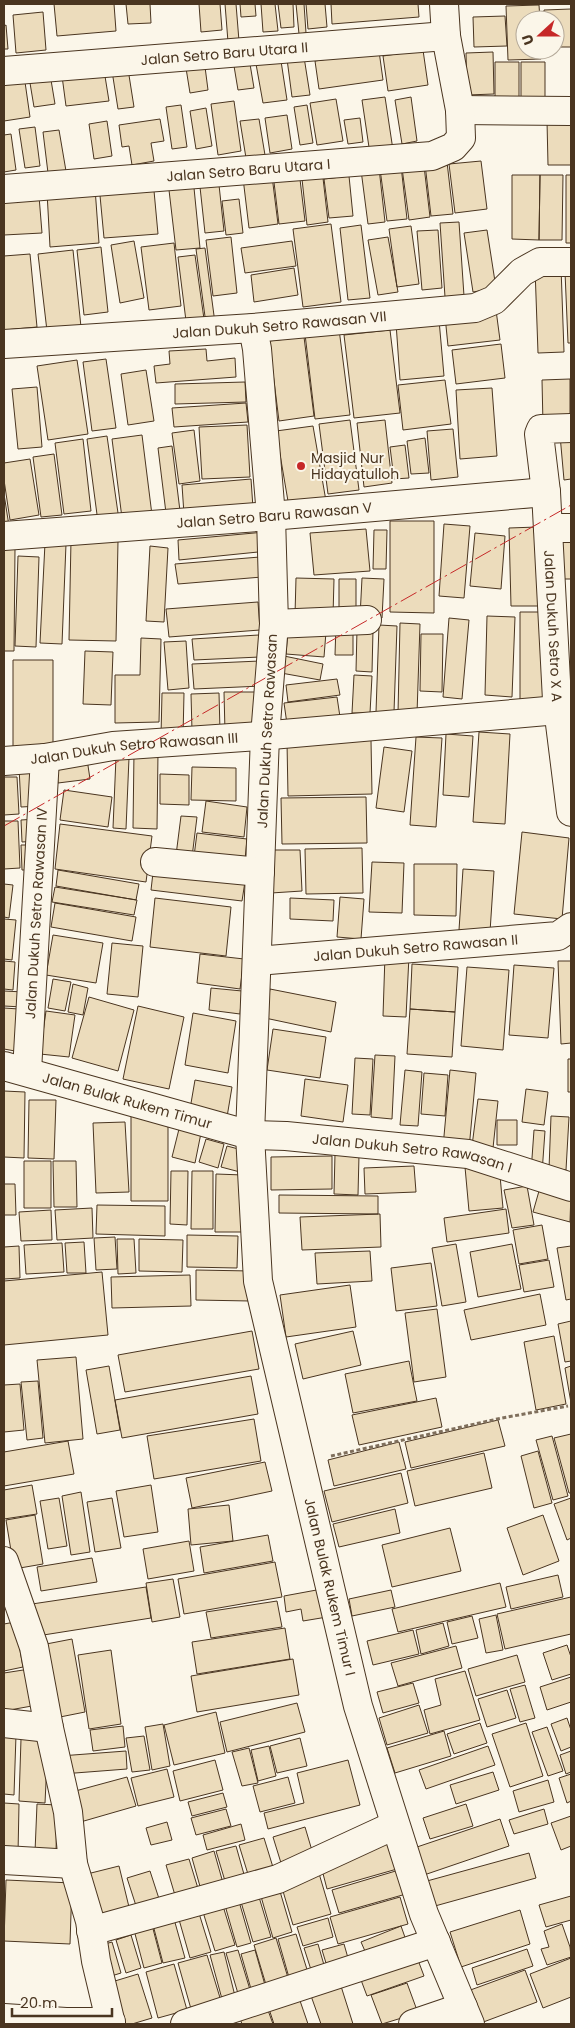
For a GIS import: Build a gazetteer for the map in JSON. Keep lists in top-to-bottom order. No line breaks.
{"streets":{"street":["Jalan Setro Baru Utara II","Jalan Setro Baru Utara I","Jalan Dukuh Setro Rawasan VII","Jalan Setro Baru Rawasan V","Jalan Dukuh Setro X A","Jalan Dukuh Setro Rawasan","Jalan Dukuh Setro Rawasan III","Jalan Dukuh Setro Rawasan IV","Jalan Dukuh Setro Rawasan II","Jalan Bulak Rukem Timur","Jalan Dukuh Setro Rawasan I","Jalan Bulak Rukem Timur I"]},"crossings":[["Jalan Dukuh Setro Rawasan VII","Jalan Dukuh Setro Rawasan"],["Jalan Setro Baru Rawasan V","Jalan Dukuh Setro X A"],["Jalan Setro Baru Rawasan V","Jalan Dukuh Setro Rawasan"],["Jalan Dukuh Setro X A","Jalan Dukuh Setro Rawasan III"],["Jalan Dukuh Setro Rawasan","Jalan Dukuh Setro Rawasan III"],["Jalan Dukuh Setro Rawasan","Jalan Dukuh Setro Rawasan II"],["Jalan Dukuh Setro Rawasan","Jalan Bulak Rukem Timur"],["Jalan Dukuh Setro Rawasan","Jalan Dukuh Setro Rawasan I"],["Jalan Dukuh Setro Rawasan","Jalan Bulak Rukem Timur I"],["Jalan Dukuh Setro Rawasan III","Jalan Dukuh Setro Rawasan IV"],["Jalan Dukuh Setro Rawasan IV","Jalan Bulak Rukem Timur"],["Jalan Bulak Rukem Timur","Jalan Dukuh Setro Rawasan I"],["Jalan Bulak Rukem Timur","Jalan Bulak Rukem Timur I"],["Jalan Dukuh Setro Rawasan I","Jalan Bulak Rukem Timur I"]],"places":["Masjid Nur Hidayatulloh"],"scale_bar":"20 m","north":"left"}
